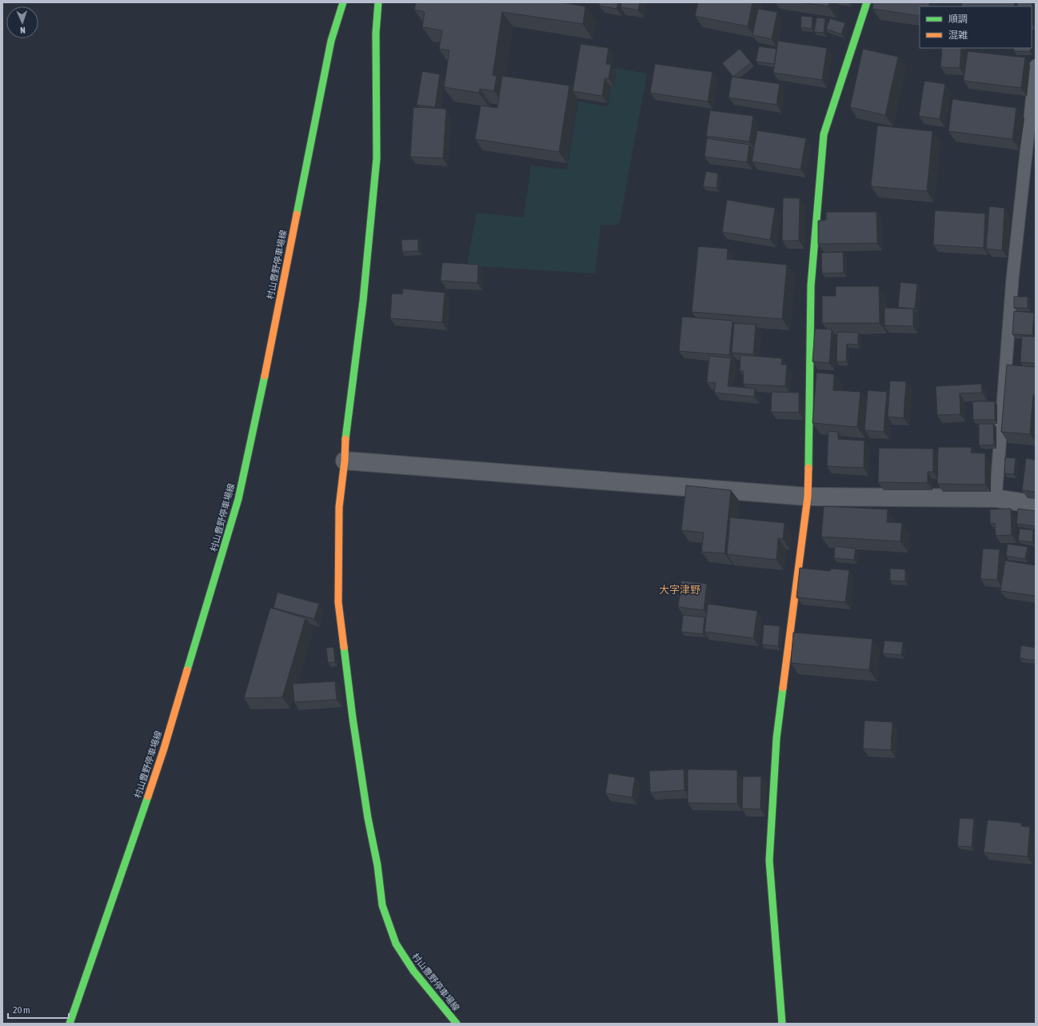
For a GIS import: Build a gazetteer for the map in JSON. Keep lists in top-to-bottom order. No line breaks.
{"streets":{"main road":["村山豊野停車場線"]},"districts":["大字津野"],"legend":["順調","混雑"],"scale_bar":"20 m","north":"bottom"}
